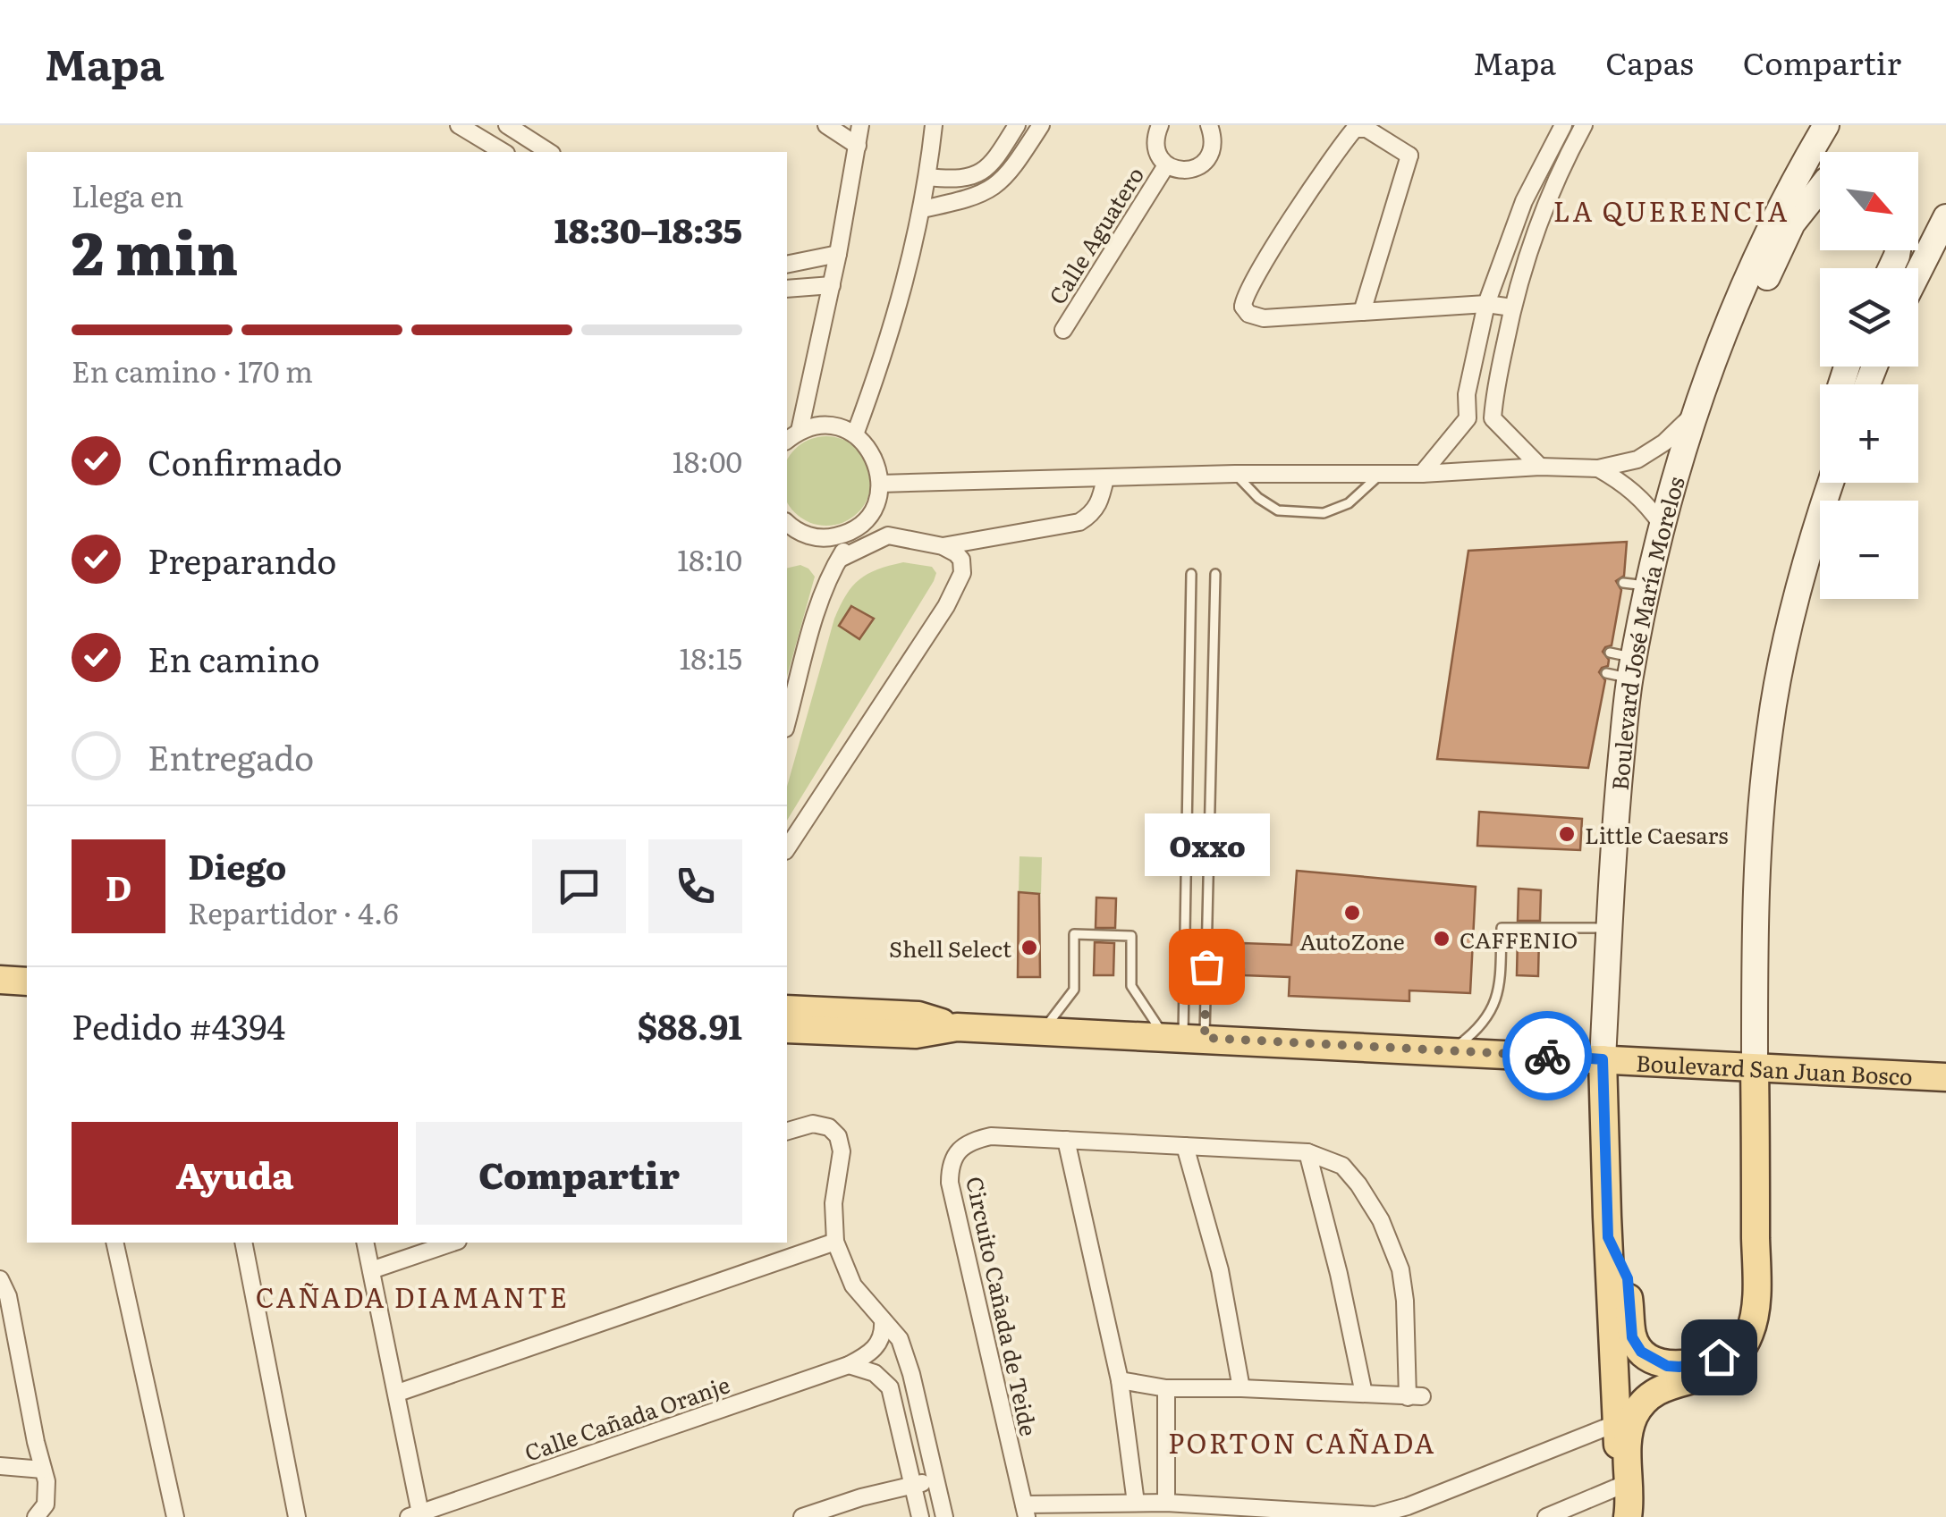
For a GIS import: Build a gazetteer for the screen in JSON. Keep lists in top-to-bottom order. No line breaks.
{"streets":{"main road":["Boulevard José María Morelos","Boulevard San Juan Bosco"],"street":["Calle Aguatero","Circuito Cañada de Teide","Calle Cañada Oranje"]},"crossings":[["Boulevard José María Morelos","Boulevard San Juan Bosco"],["Boulevard José María Morelos","Circuito Cañada de Teide"]],"districts":["LA QUERENCIA","CAÑADA DIAMANTE","PORTON CAÑADA"],"places":["Little Caesars","AutoZone","CAFFENIO","Shell Select","Oxxo"],"north":"bottom right","page":{"header":"Mapa","nav":["Mapa","Capas","Compartir"],"map_buttons":["+","−"],"heading":["2 min","Llega en","18:30–18:35"],"panel":["Diego","Repartidor · 4.6","Pedido #4394","$88.91"],"bar":"En camino · 170 m","list":[["Confirmado","18:00"],["Preparando","18:10"],["En camino","18:15"],"Entregado"],"bubble":"Oxxo","round":"D","buttons":["Ayuda","Compartir"]}}
